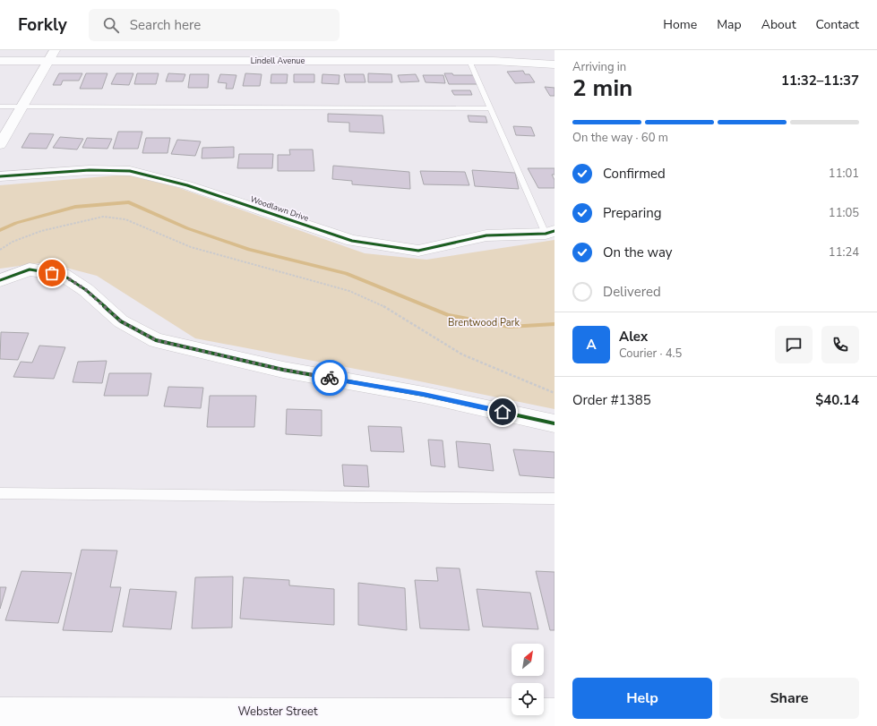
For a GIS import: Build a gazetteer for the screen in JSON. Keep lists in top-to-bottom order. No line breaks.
{"streets":{"street":["Lindell Avenue","Woodlawn Drive","Webster Street"]},"parks":["Brentwood Park"],"north":"top right","page":{"header":"Forkly","search":"Search here","nav":["Home","Map","About","Contact"],"heading":["2 min","Arriving in","11:32–11:37"],"panel":["Alex","Courier · 4.5","Order #1385","$40.14"],"bar":"On the way · 60 m","list":[["Confirmed","11:01"],["Preparing","11:05"],["On the way","11:24"],"Delivered"],"round":"A","buttons":["Help","Share"]}}
